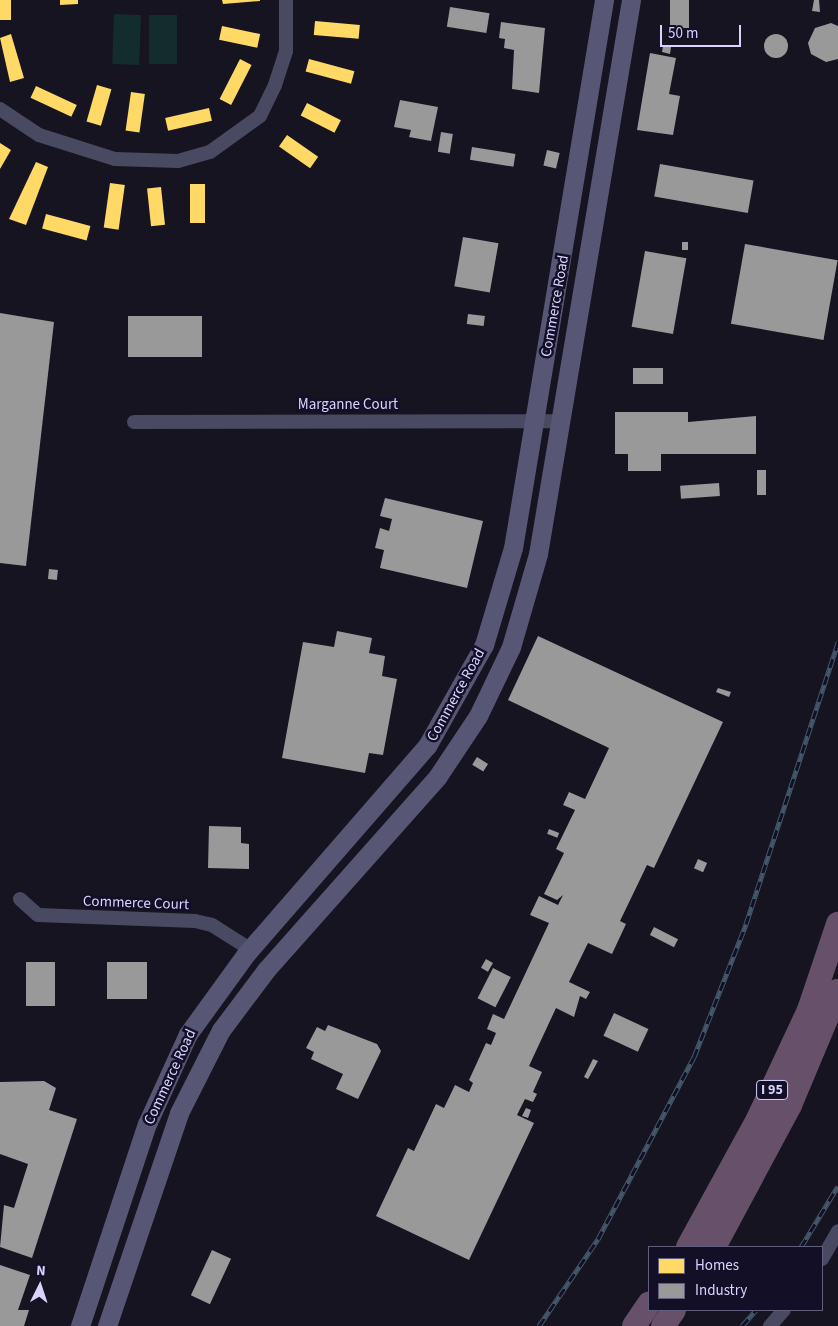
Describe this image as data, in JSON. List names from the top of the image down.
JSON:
{
  "streets": {
    "highway": ["I 95"],
    "main road": ["Commerce Road"],
    "street": ["Marganne Court", "Commerce Court"]
  },
  "crossings": [
    ["Commerce Road", "Marganne Court"],
    ["Commerce Road", "Commerce Court"]
  ],
  "legend": ["Homes", "Industry"],
  "scale_bar": "50 m",
  "north": "top"
}
